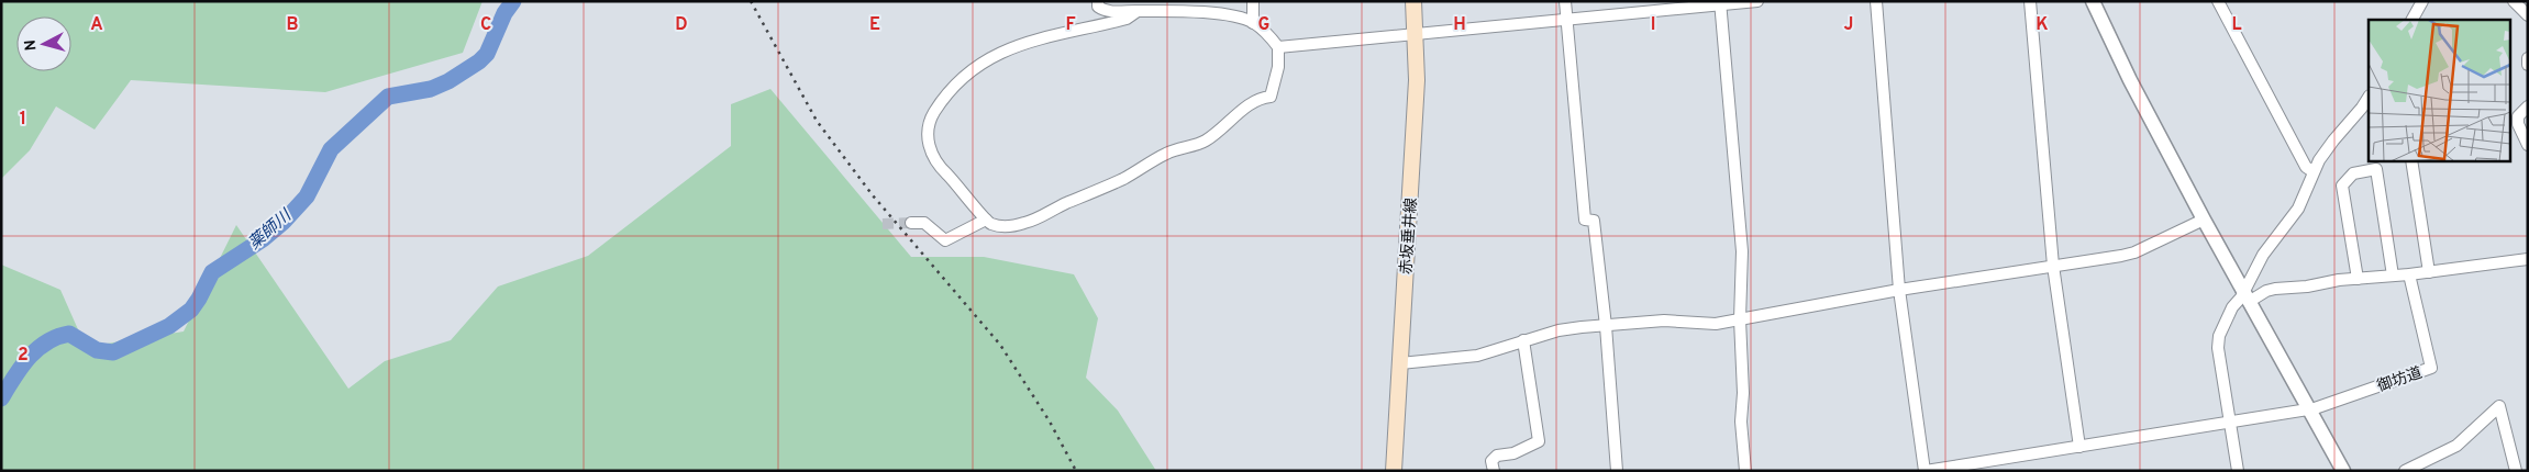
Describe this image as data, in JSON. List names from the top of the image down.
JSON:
{
  "streets": {
    "main road": ["赤坂垂井線"],
    "street": ["御坊道"]
  },
  "water": ["薬師川"],
  "north": "left",
  "grid": {
    "columns": [
      "A",
      "B",
      "C",
      "D",
      "E",
      "F",
      "G",
      "H",
      "I",
      "J",
      "K",
      "L"
    ],
    "rows": ["1", "2"]
  }
}
